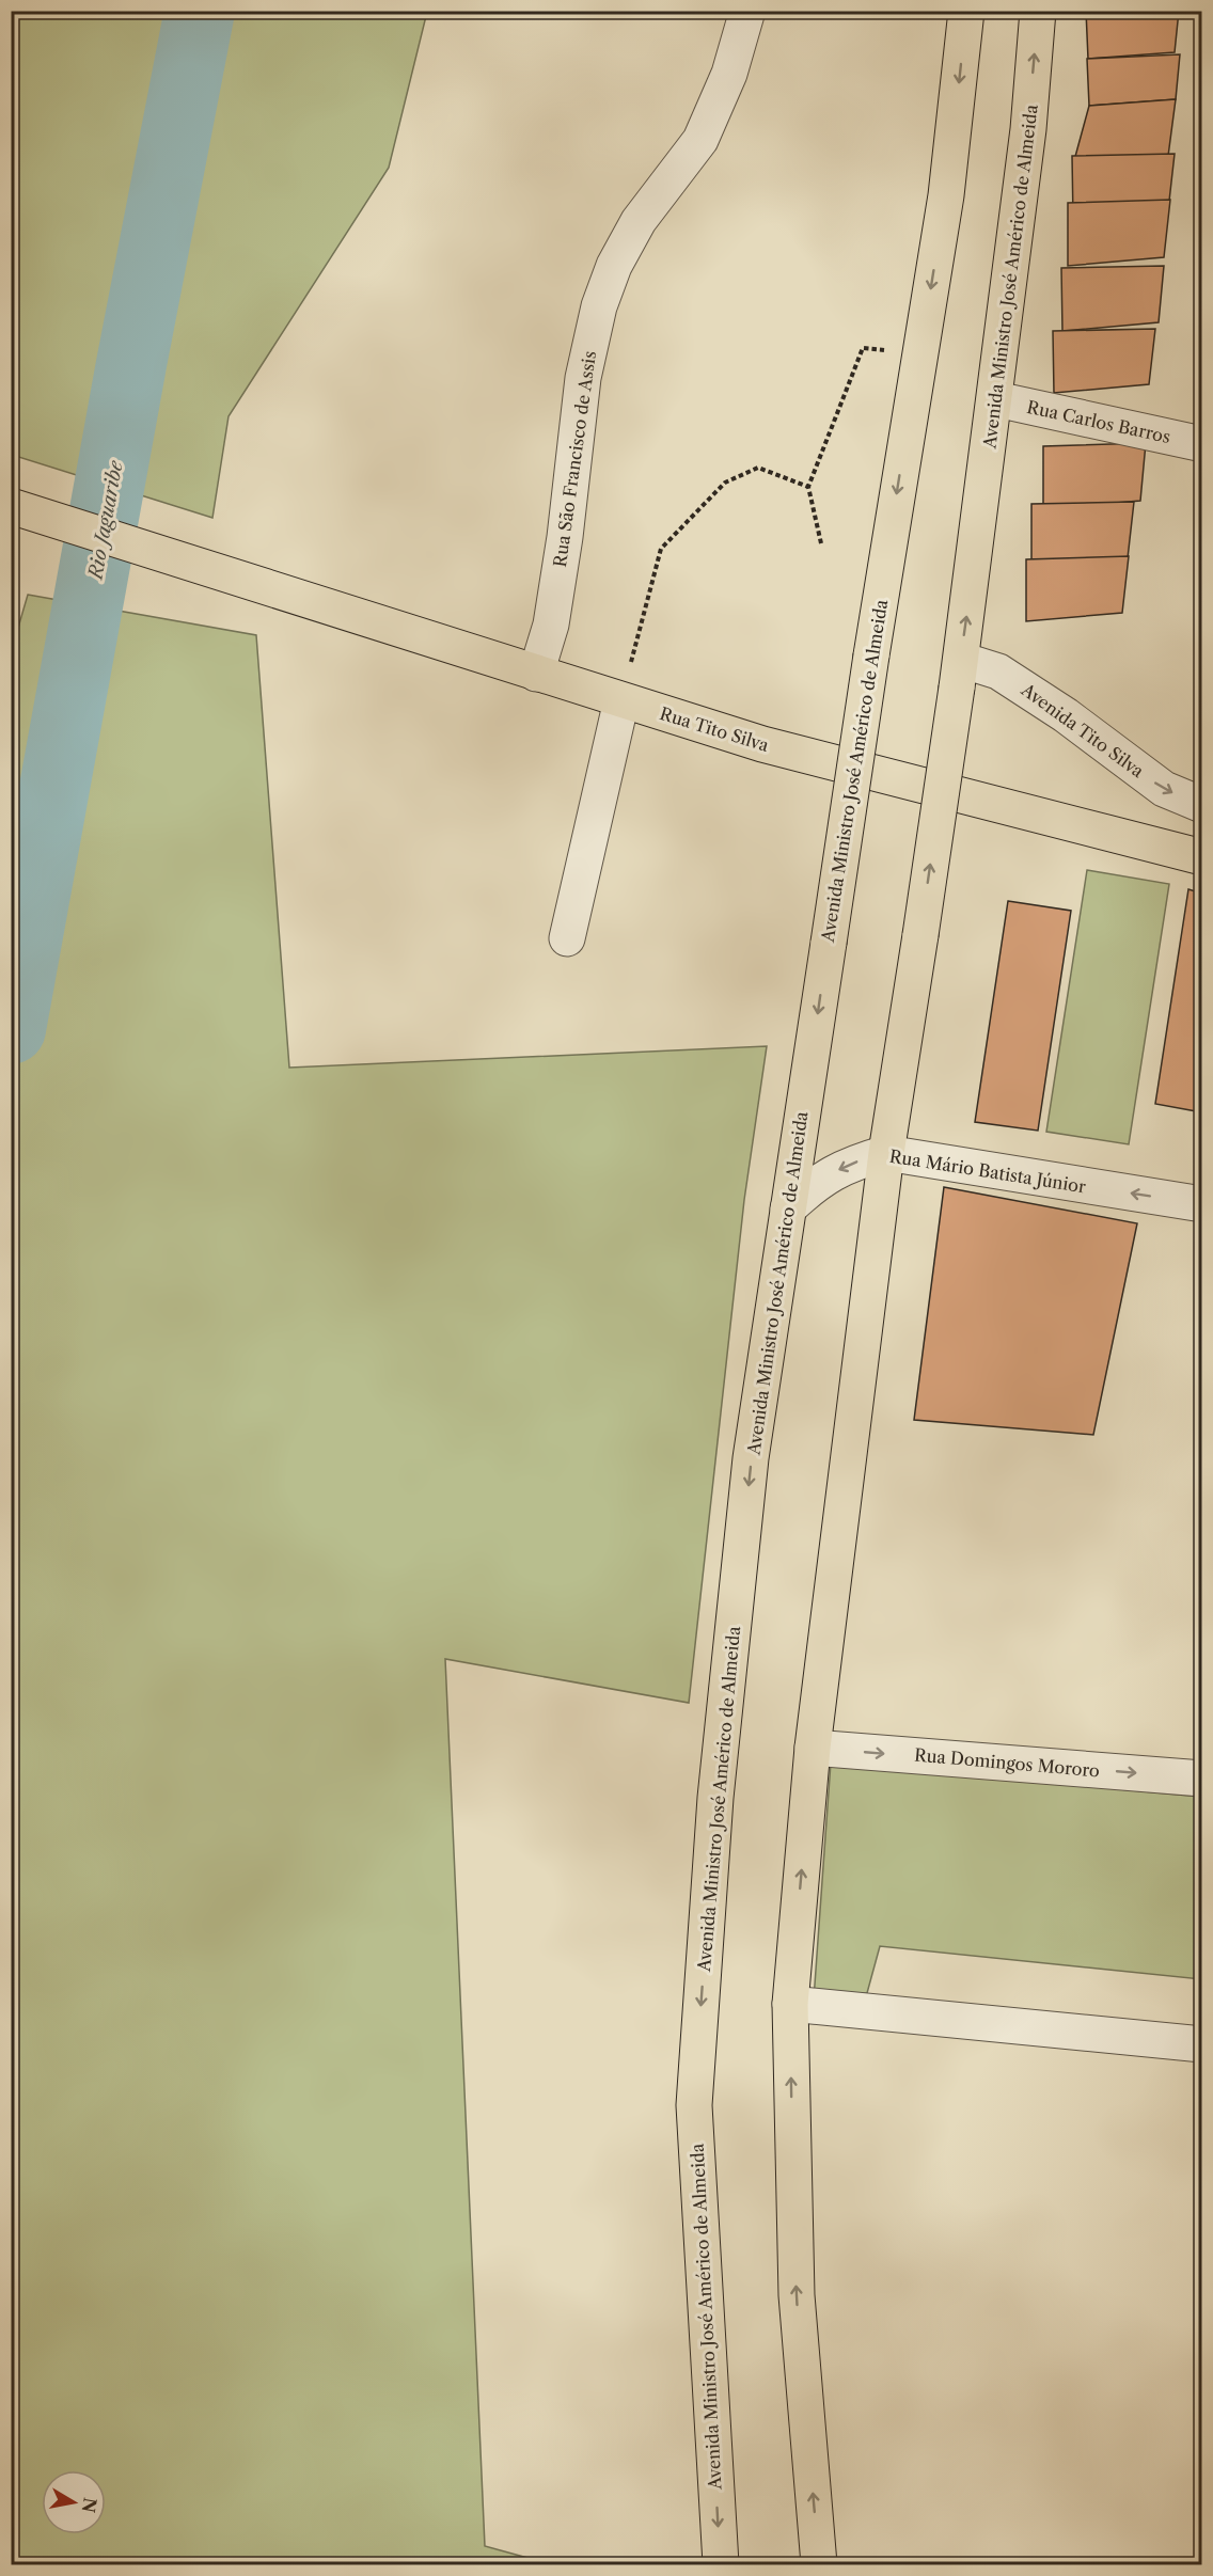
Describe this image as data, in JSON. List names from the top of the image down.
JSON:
{
  "streets": {
    "main road": ["Avenida Ministro José Américo de Almeida", "Rua Tito Silva"],
    "street": [
      "Rua Carlos Barros",
      "Rua São Francisco de Assis",
      "Avenida Tito Silva",
      "Rua Mário Batista Júnior",
      "Rua Domingos Mororo"
    ]
  },
  "crossings": [
    ["Avenida Ministro José Américo de Almeida", "Rua Carlos Barros"],
    ["Avenida Ministro José Américo de Almeida", "Avenida Tito Silva"],
    ["Avenida Ministro José Américo de Almeida", "Rua Mário Batista Júnior"],
    ["Avenida Ministro José Américo de Almeida", "Rua Domingos Mororo"],
    ["Rua São Francisco de Assis", "Rua Tito Silva"]
  ],
  "one_way": ["Avenida Tito Silva", "Rua Mário Batista Júnior"],
  "water": ["Rio Jaguaribe"],
  "north": "right"
}
